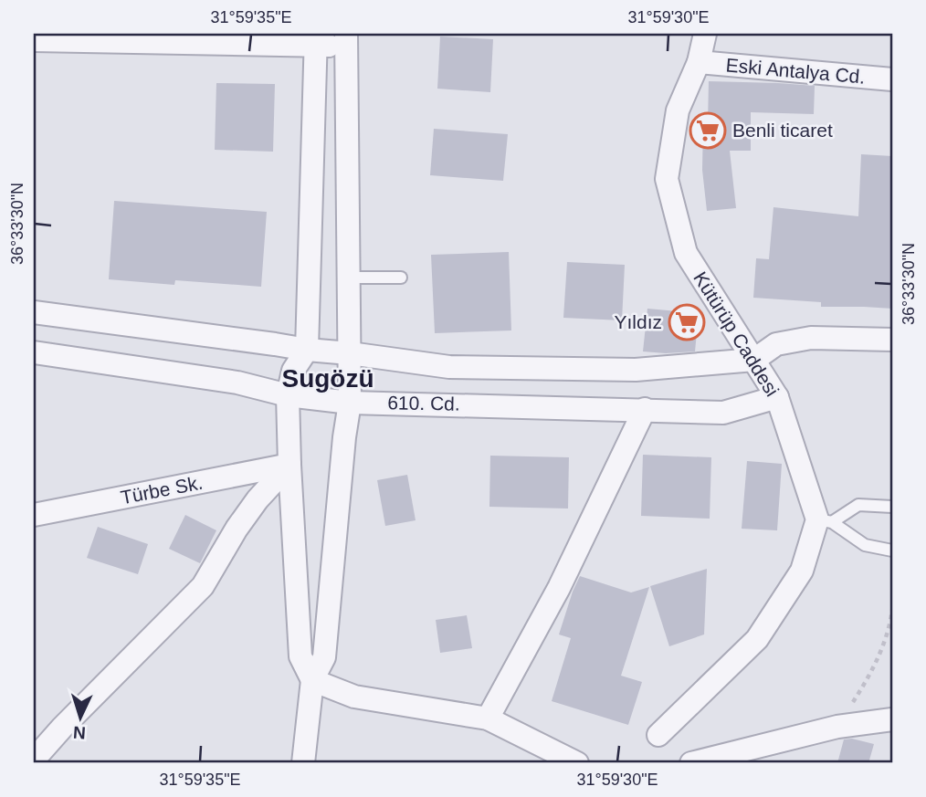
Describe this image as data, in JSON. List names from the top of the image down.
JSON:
{
  "streets": {
    "street": [
      "Eski Antalya Cd.",
      "Kütürüp Caddesi",
      "610. Cd.",
      "Türbe Sk."
    ]
  },
  "crossings": [
    ["Eski Antalya Cd.", "Kütürüp Caddesi"],
    ["Kütürüp Caddesi", "610. Cd."]
  ],
  "districts": ["Sugözü"],
  "places": {
    "supermarket": ["Benli ticaret", "Yıldız"]
  },
  "north": "bottom",
  "coordinates": ["31°59'35\"E", "31°59'30\"E", "36°33'30\"N"]
}
